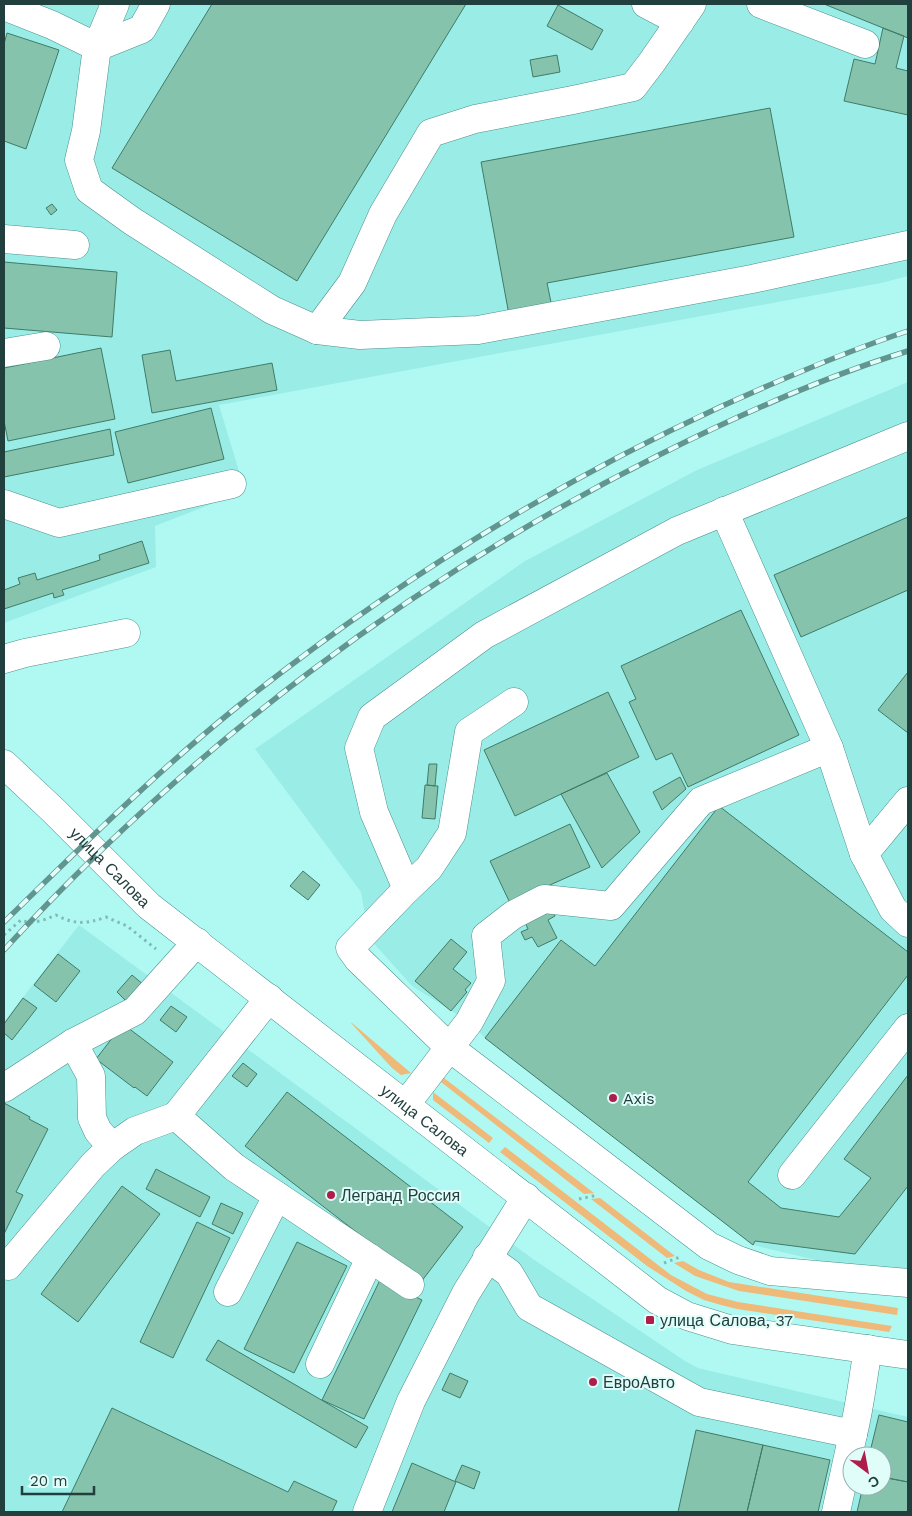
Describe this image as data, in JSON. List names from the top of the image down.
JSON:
{
  "streets": {
    "street": ["улица Салова"]
  },
  "places": {
    "other": ["Axis", "Легранд Россия", "ЕвроАвто"],
    "transit": ["улица Салова, 37"]
  },
  "scale_bar": "20 m",
  "north": "bottom right"
}
